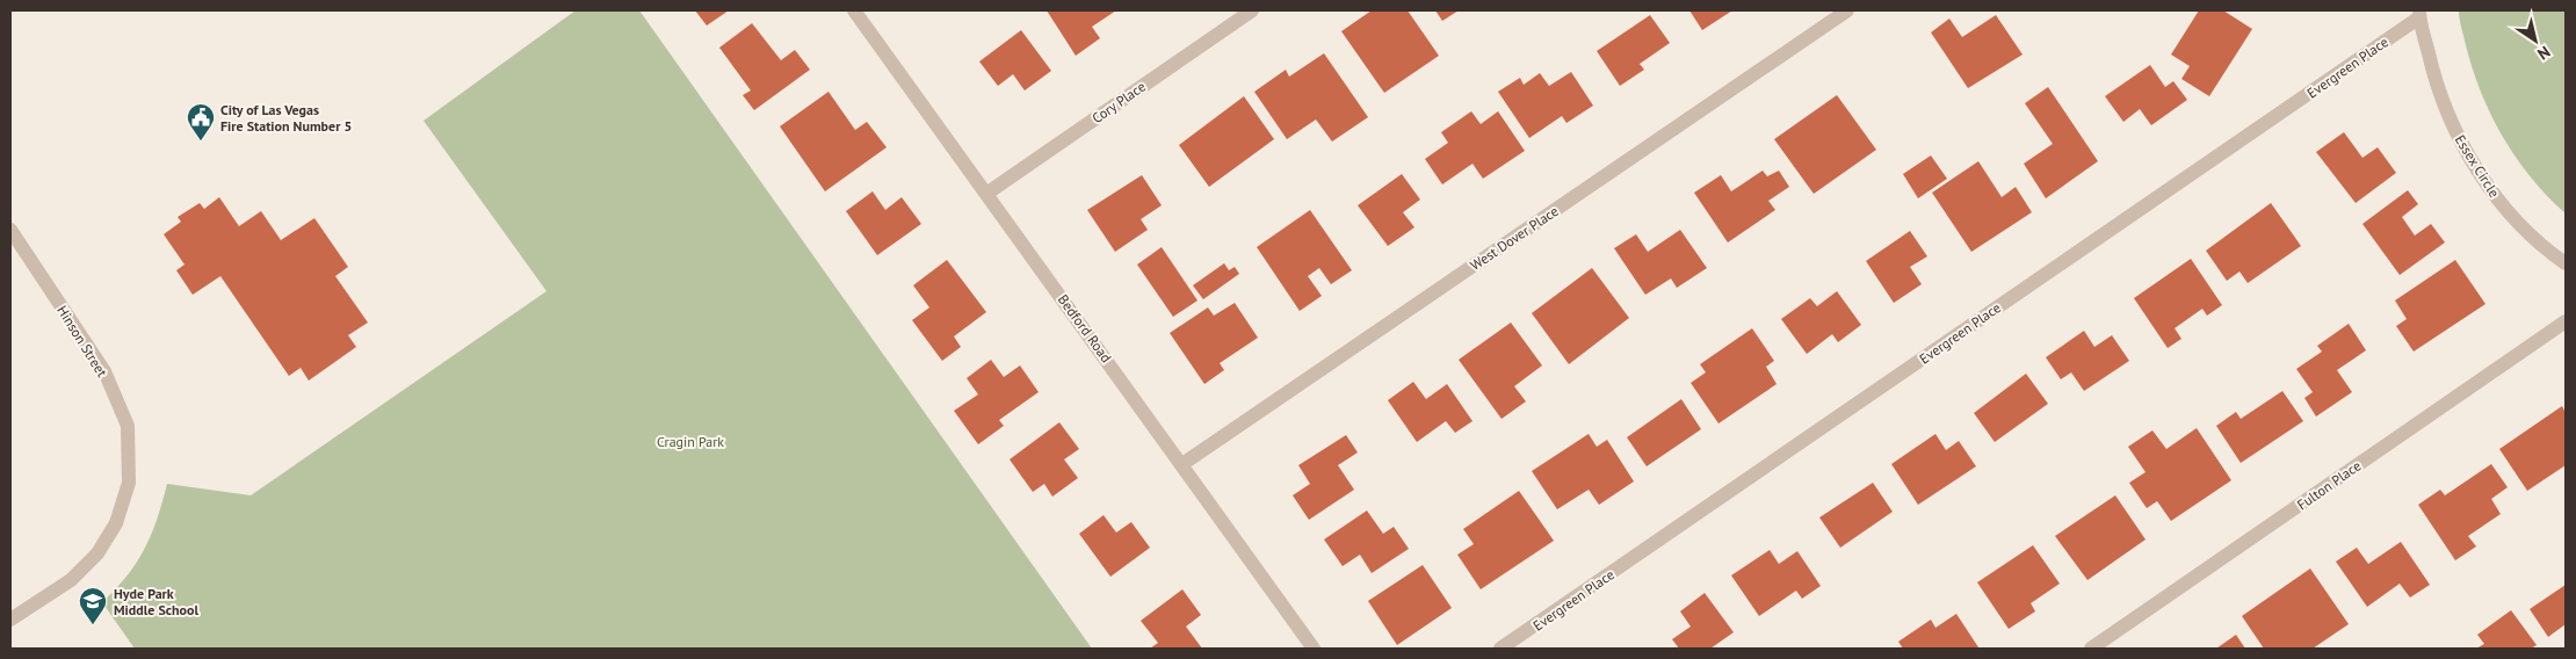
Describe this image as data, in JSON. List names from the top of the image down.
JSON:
{
  "streets": {
    "street": [
      "Evergreen Place",
      "Cory Place",
      "Essex Circle",
      "West Dover Place",
      "Bedford Road",
      "Hinson Street",
      "Fulton Place"
    ]
  },
  "crossings": [
    ["Evergreen Place", "Essex Circle"],
    ["Cory Place", "Bedford Road"],
    ["West Dover Place", "Bedford Road"]
  ],
  "parks": ["Cragin Park"],
  "places": {
    "public building": ["City of Las Vegas Fire Station Number 5"],
    "school or university": ["Hyde Park Middle School"]
  },
  "north": "bottom right"
}
